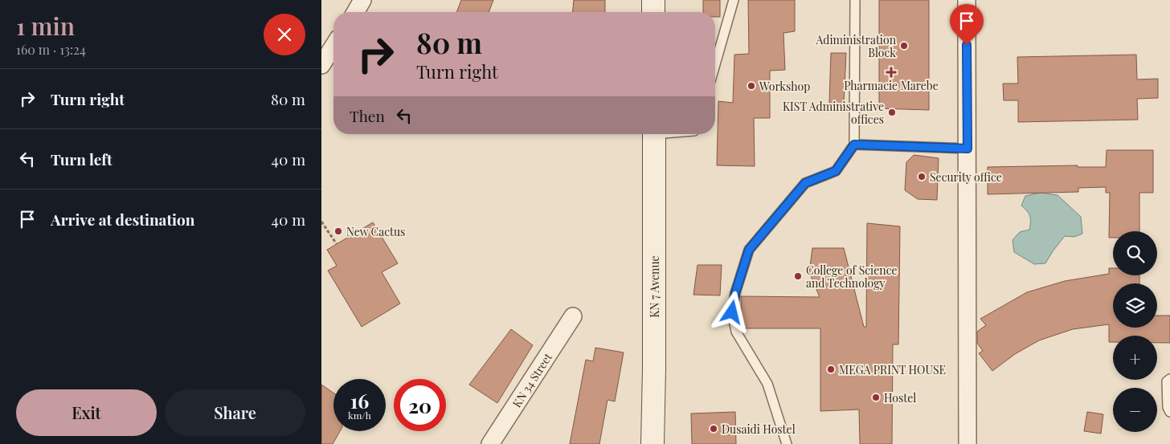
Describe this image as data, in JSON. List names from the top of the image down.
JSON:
{
  "streets": {
    "street": ["KN 7 Avenue", "KN 34 Street"]
  },
  "places": {
    "other": [
      "Adiministration Block",
      "Workshop",
      "KIST Administrative offices",
      "Security office",
      "New Cactus",
      "College of Science and Technology",
      "MEGA PRINT HOUSE",
      "Hostel",
      "Dusaidi Hostel"
    ],
    "health": ["Pharmacie Marebe"]
  },
  "page": {
    "heading": ["1 min", "160 m · 13:24"],
    "turn": ["80 m", "Turn right"],
    "list": [
      {
        "name": "Turn right",
        "value": "80 m"
      },
      {
        "name": "Turn left",
        "value": "40 m"
      },
      {
        "name": "Arrive at destination",
        "value": "40 m"
      }
    ],
    "then": "Then",
    "map_buttons": ["+", "−"],
    "speed": "16 km/h",
    "limit": "20",
    "buttons": ["Exit", "Share"]
  }
}
